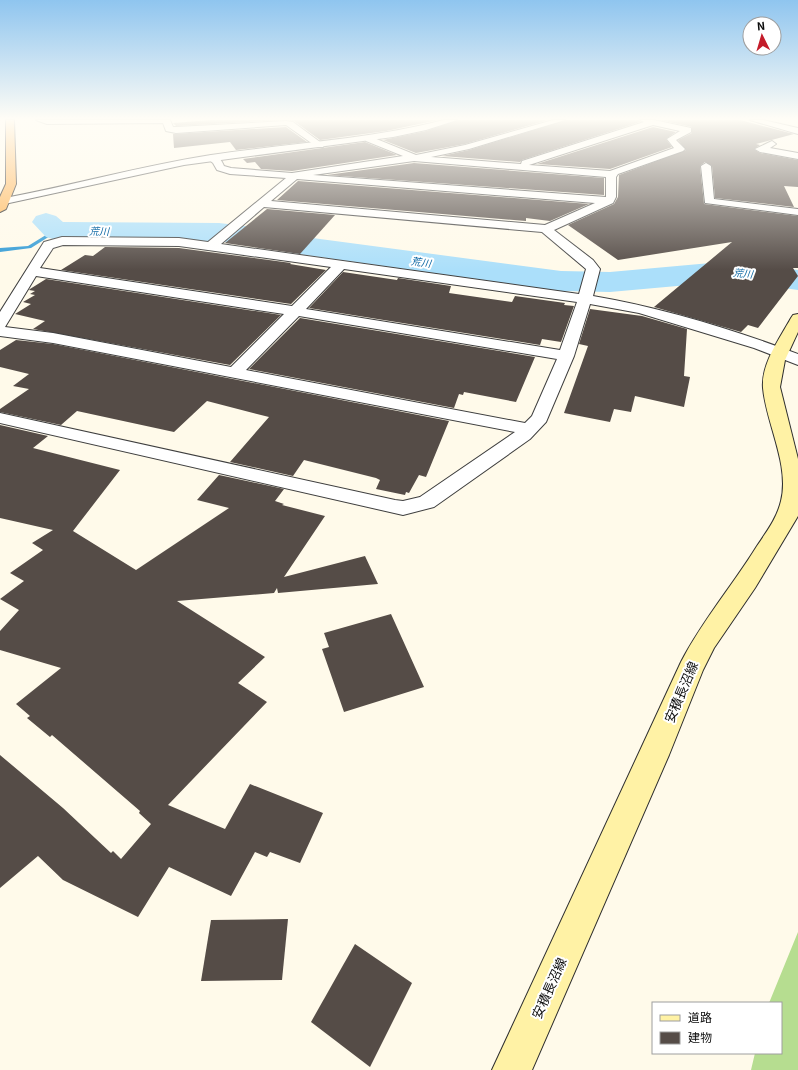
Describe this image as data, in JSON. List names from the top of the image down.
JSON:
{
  "streets": {
    "main road": ["安積長沼線"]
  },
  "water": ["荒川"],
  "legend": ["道路", "建物"],
  "north": "top"
}
